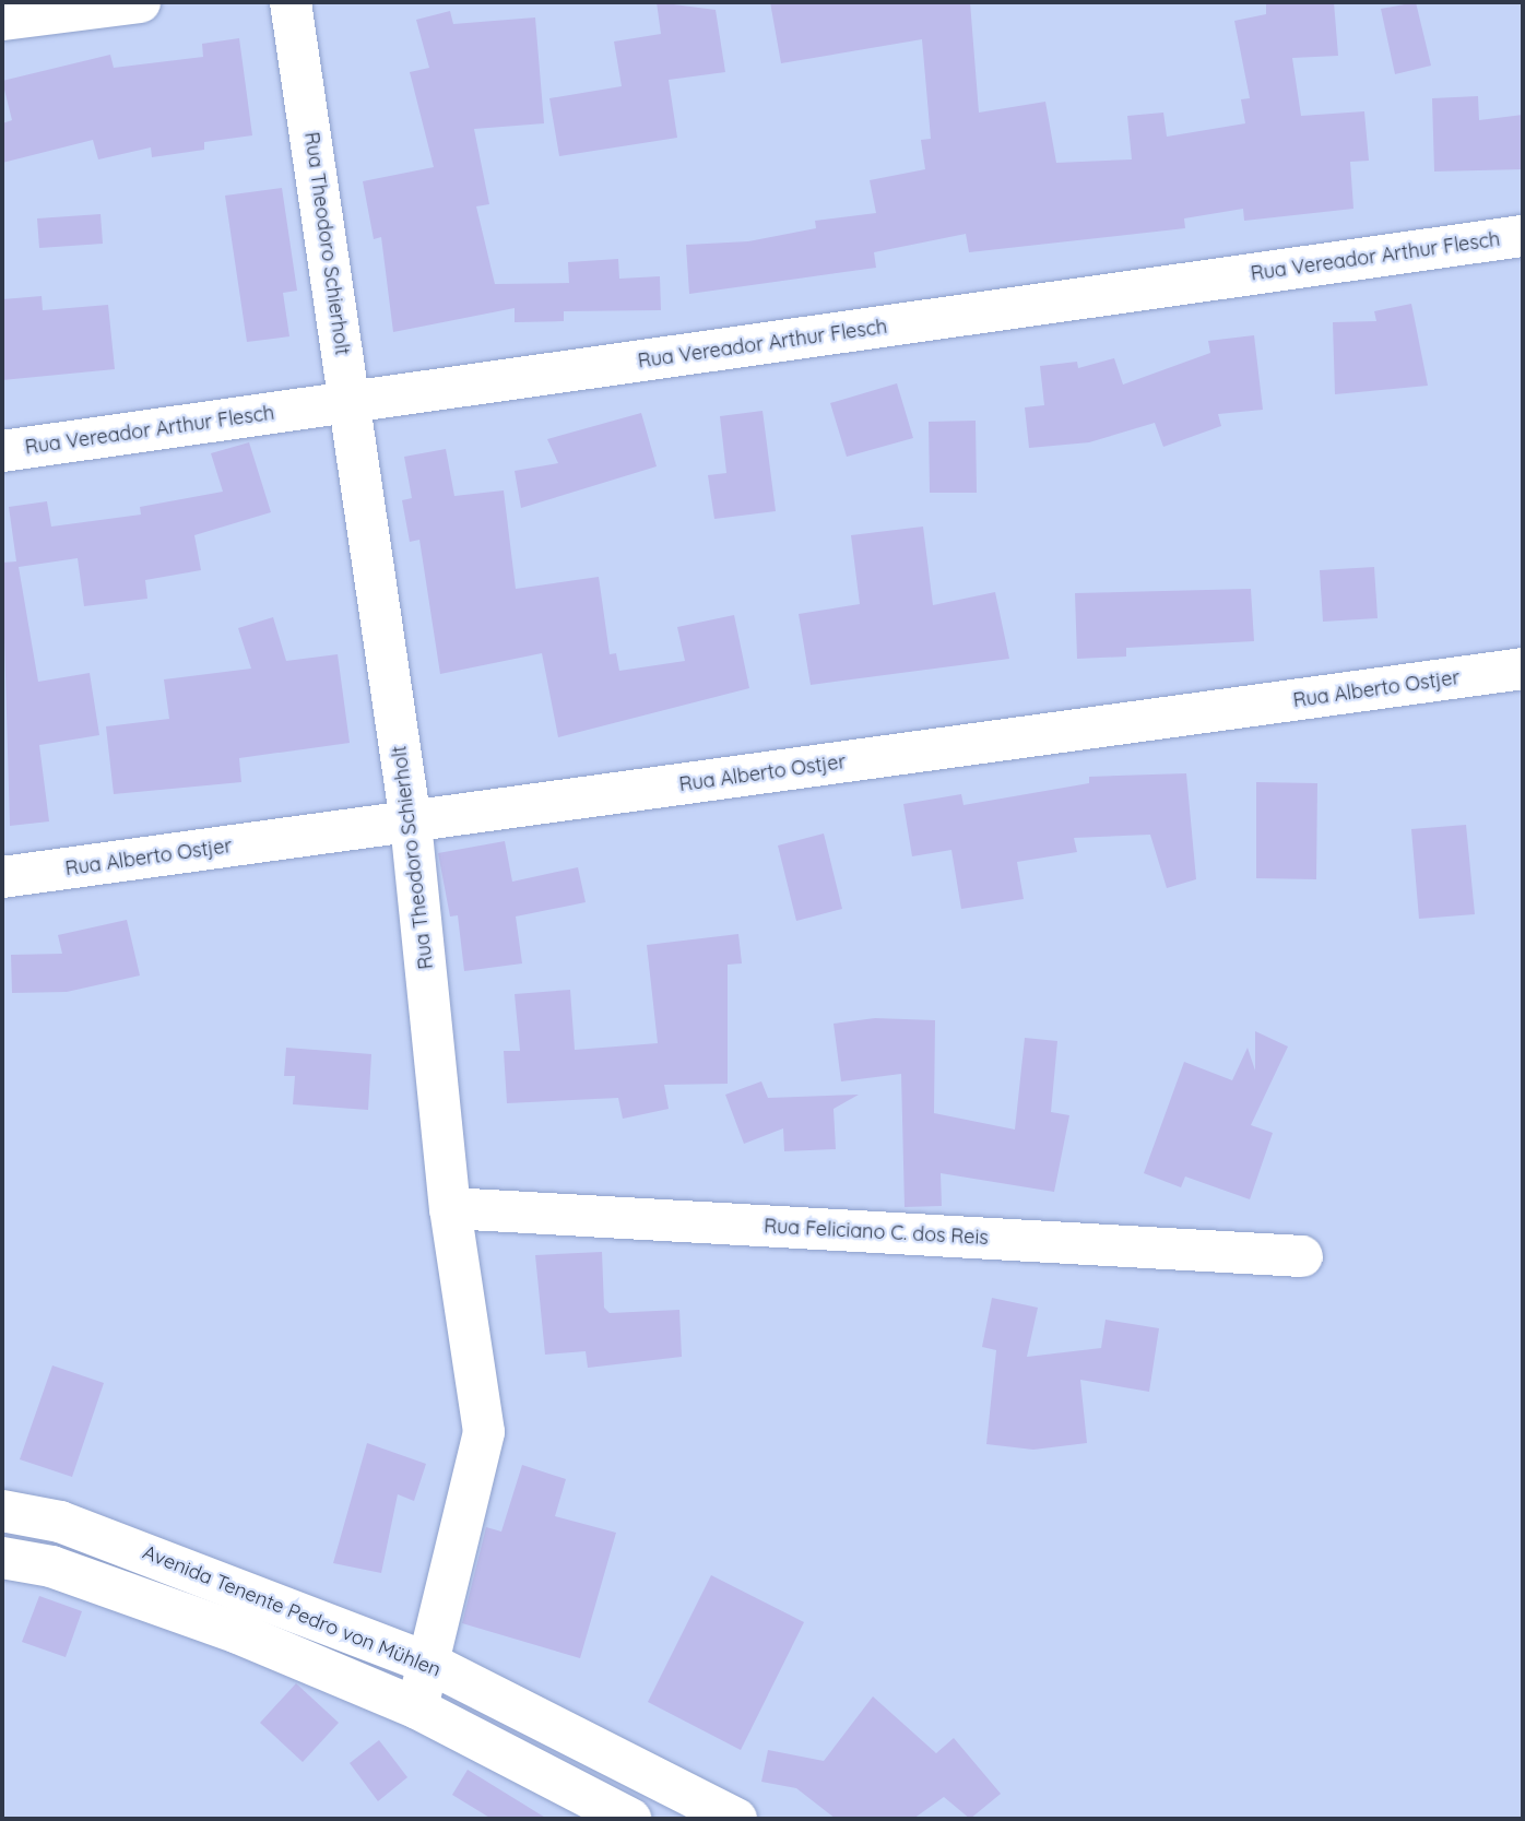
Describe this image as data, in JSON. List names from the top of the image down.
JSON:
{
  "streets": {
    "street": [
      "Rua Theodoro Schierholt",
      "Rua Vereador Arthur Flesch",
      "Rua Alberto Ostjer",
      "Rua Feliciano C. dos Reis",
      "Avenida Tenente Pedro von Mühlen"
    ]
  },
  "crossings": [
    ["Rua Theodoro Schierholt", "Rua Vereador Arthur Flesch"],
    ["Rua Theodoro Schierholt", "Rua Alberto Ostjer"],
    ["Rua Theodoro Schierholt", "Rua Feliciano C. dos Reis"],
    ["Rua Theodoro Schierholt", "Avenida Tenente Pedro von Mühlen"]
  ]
}
